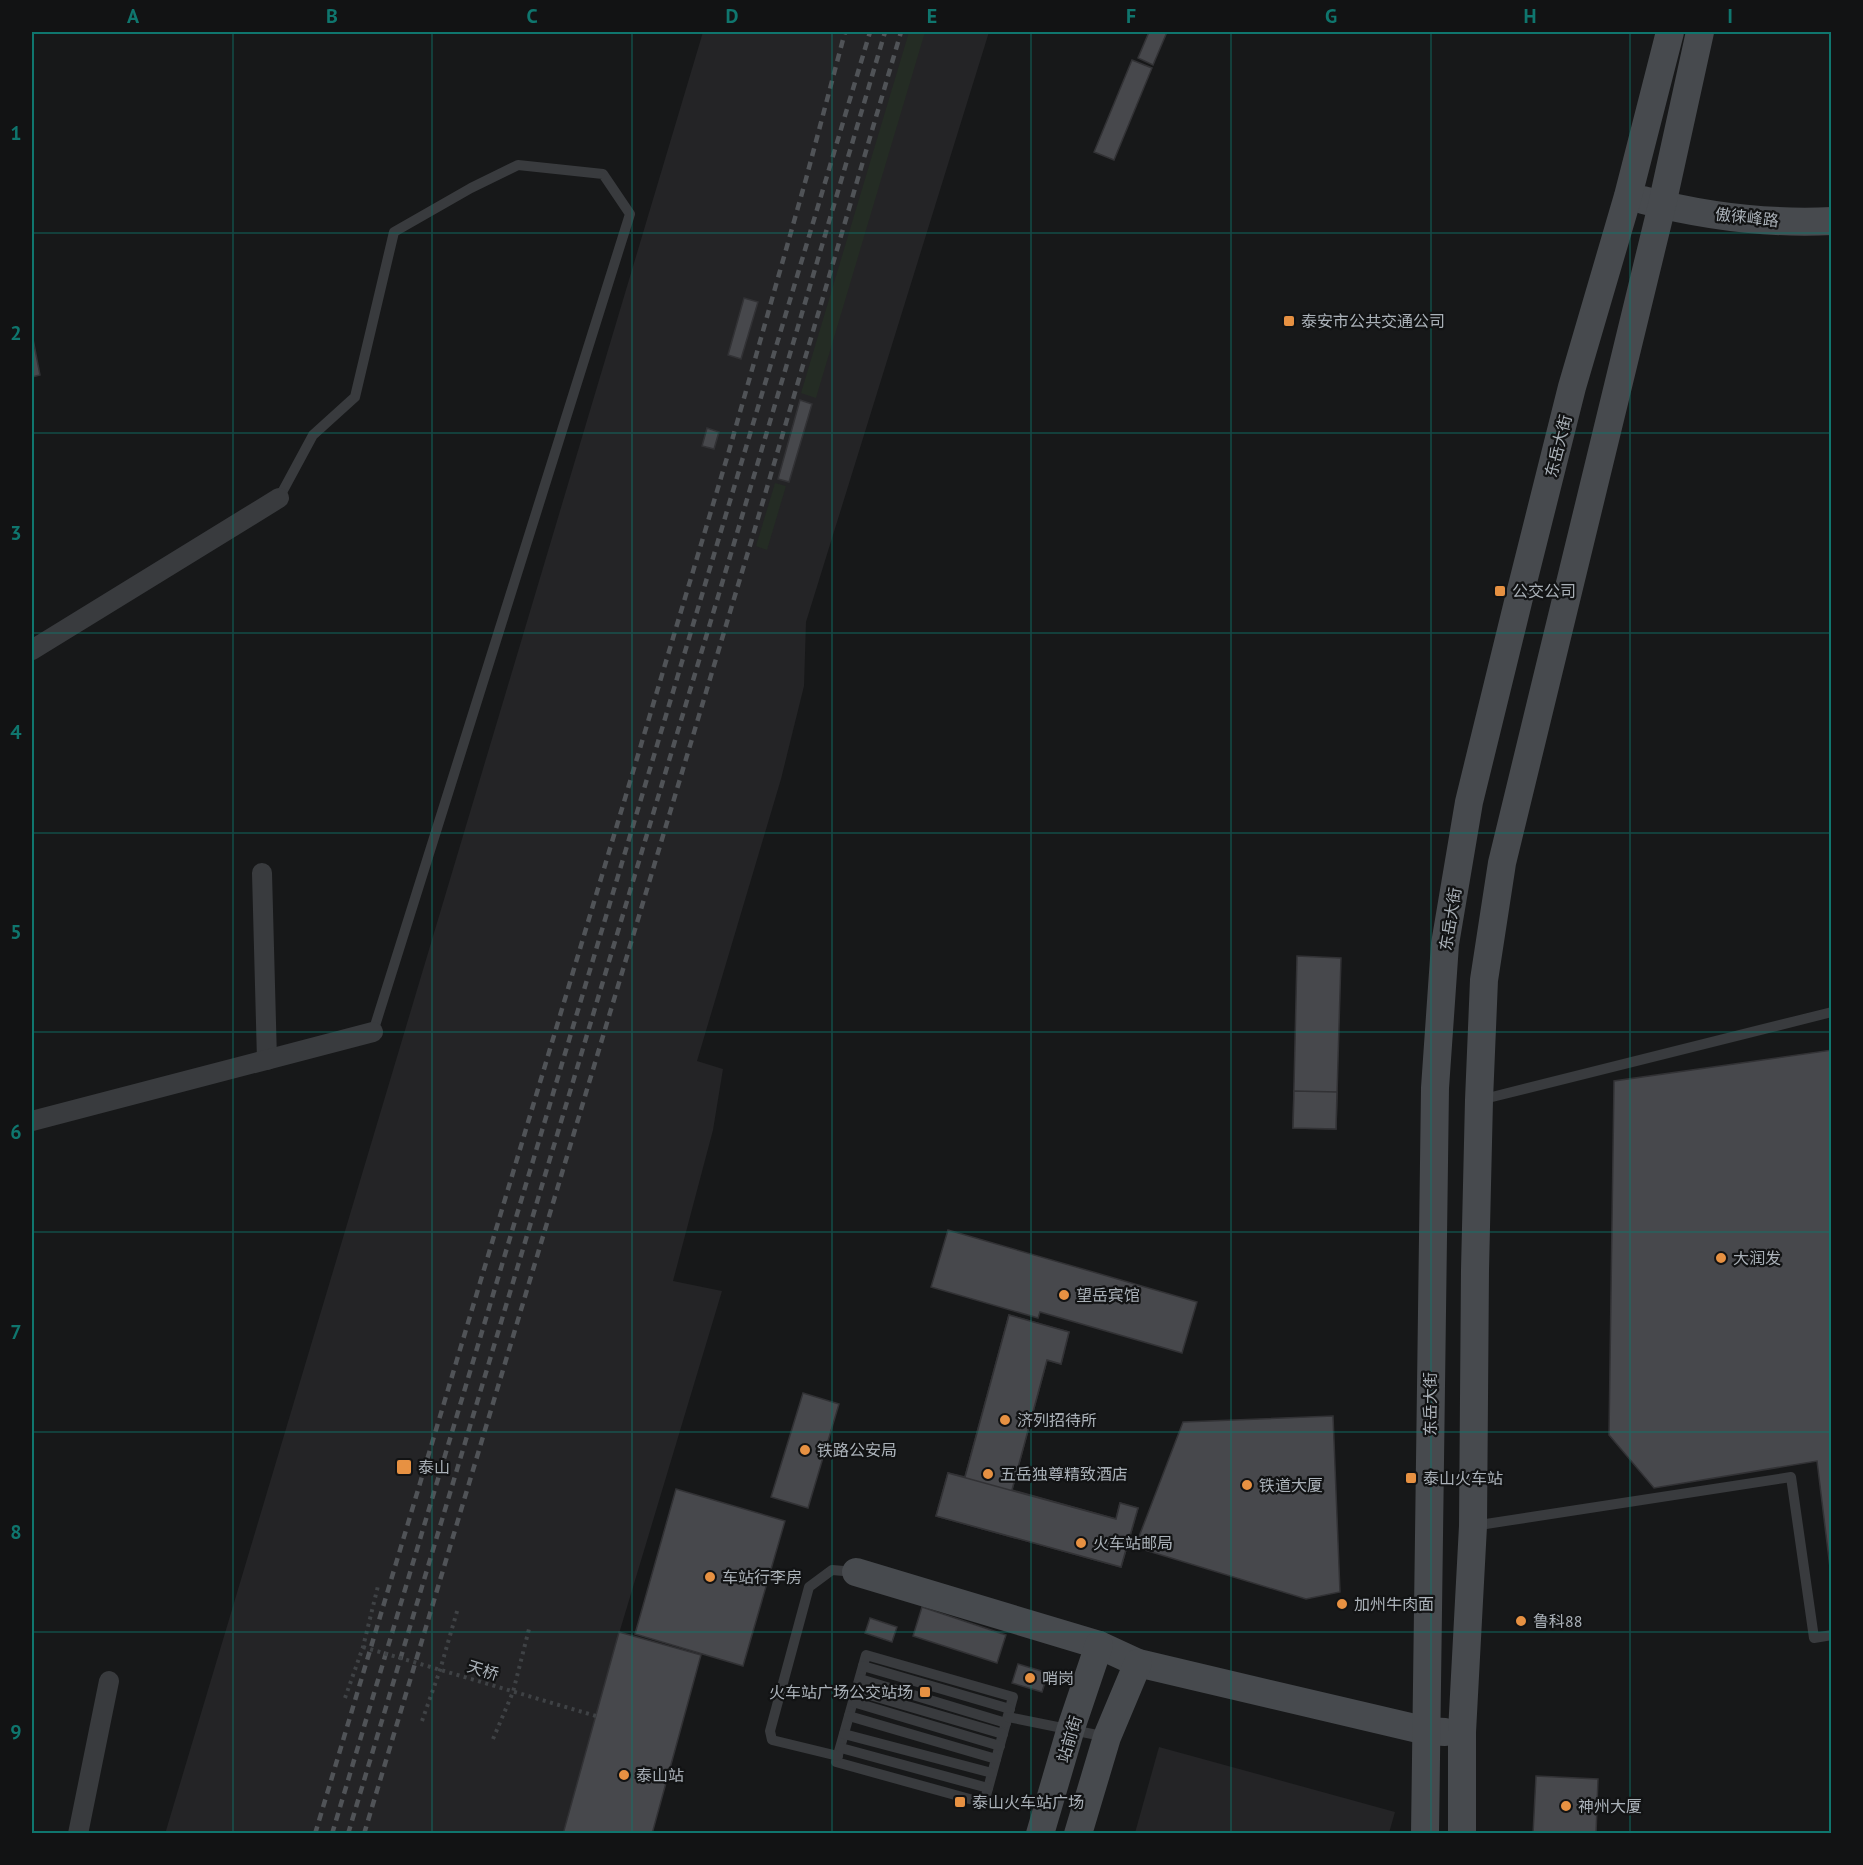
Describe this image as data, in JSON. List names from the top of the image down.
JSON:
{
  "streets": {
    "main road": ["傲徕峰路", "东岳大街", "站前街"],
    "path": ["天桥"]
  },
  "crossings": [
    ["傲徕峰路", "东岳大街"]
  ],
  "places": {
    "transit": [
      "泰安市公共交通公司",
      "公交公司",
      "泰山",
      "泰山火车站",
      "火车站广场公交站场",
      "泰山火车站广场"
    ],
    "other": [
      "大润发",
      "望岳宾馆",
      "济列招待所",
      "铁路公安局",
      "五岳独尊精致酒店",
      "铁道大厦",
      "火车站邮局",
      "车站行李房",
      "加州牛肉面",
      "鲁科88",
      "哨岗",
      "泰山站",
      "神州大厦"
    ]
  },
  "grid": {
    "columns": [
      "A",
      "B",
      "C",
      "D",
      "E",
      "F",
      "G",
      "H",
      "I"
    ],
    "rows": [
      "1",
      "2",
      "3",
      "4",
      "5",
      "6",
      "7",
      "8",
      "9"
    ]
  }
}
